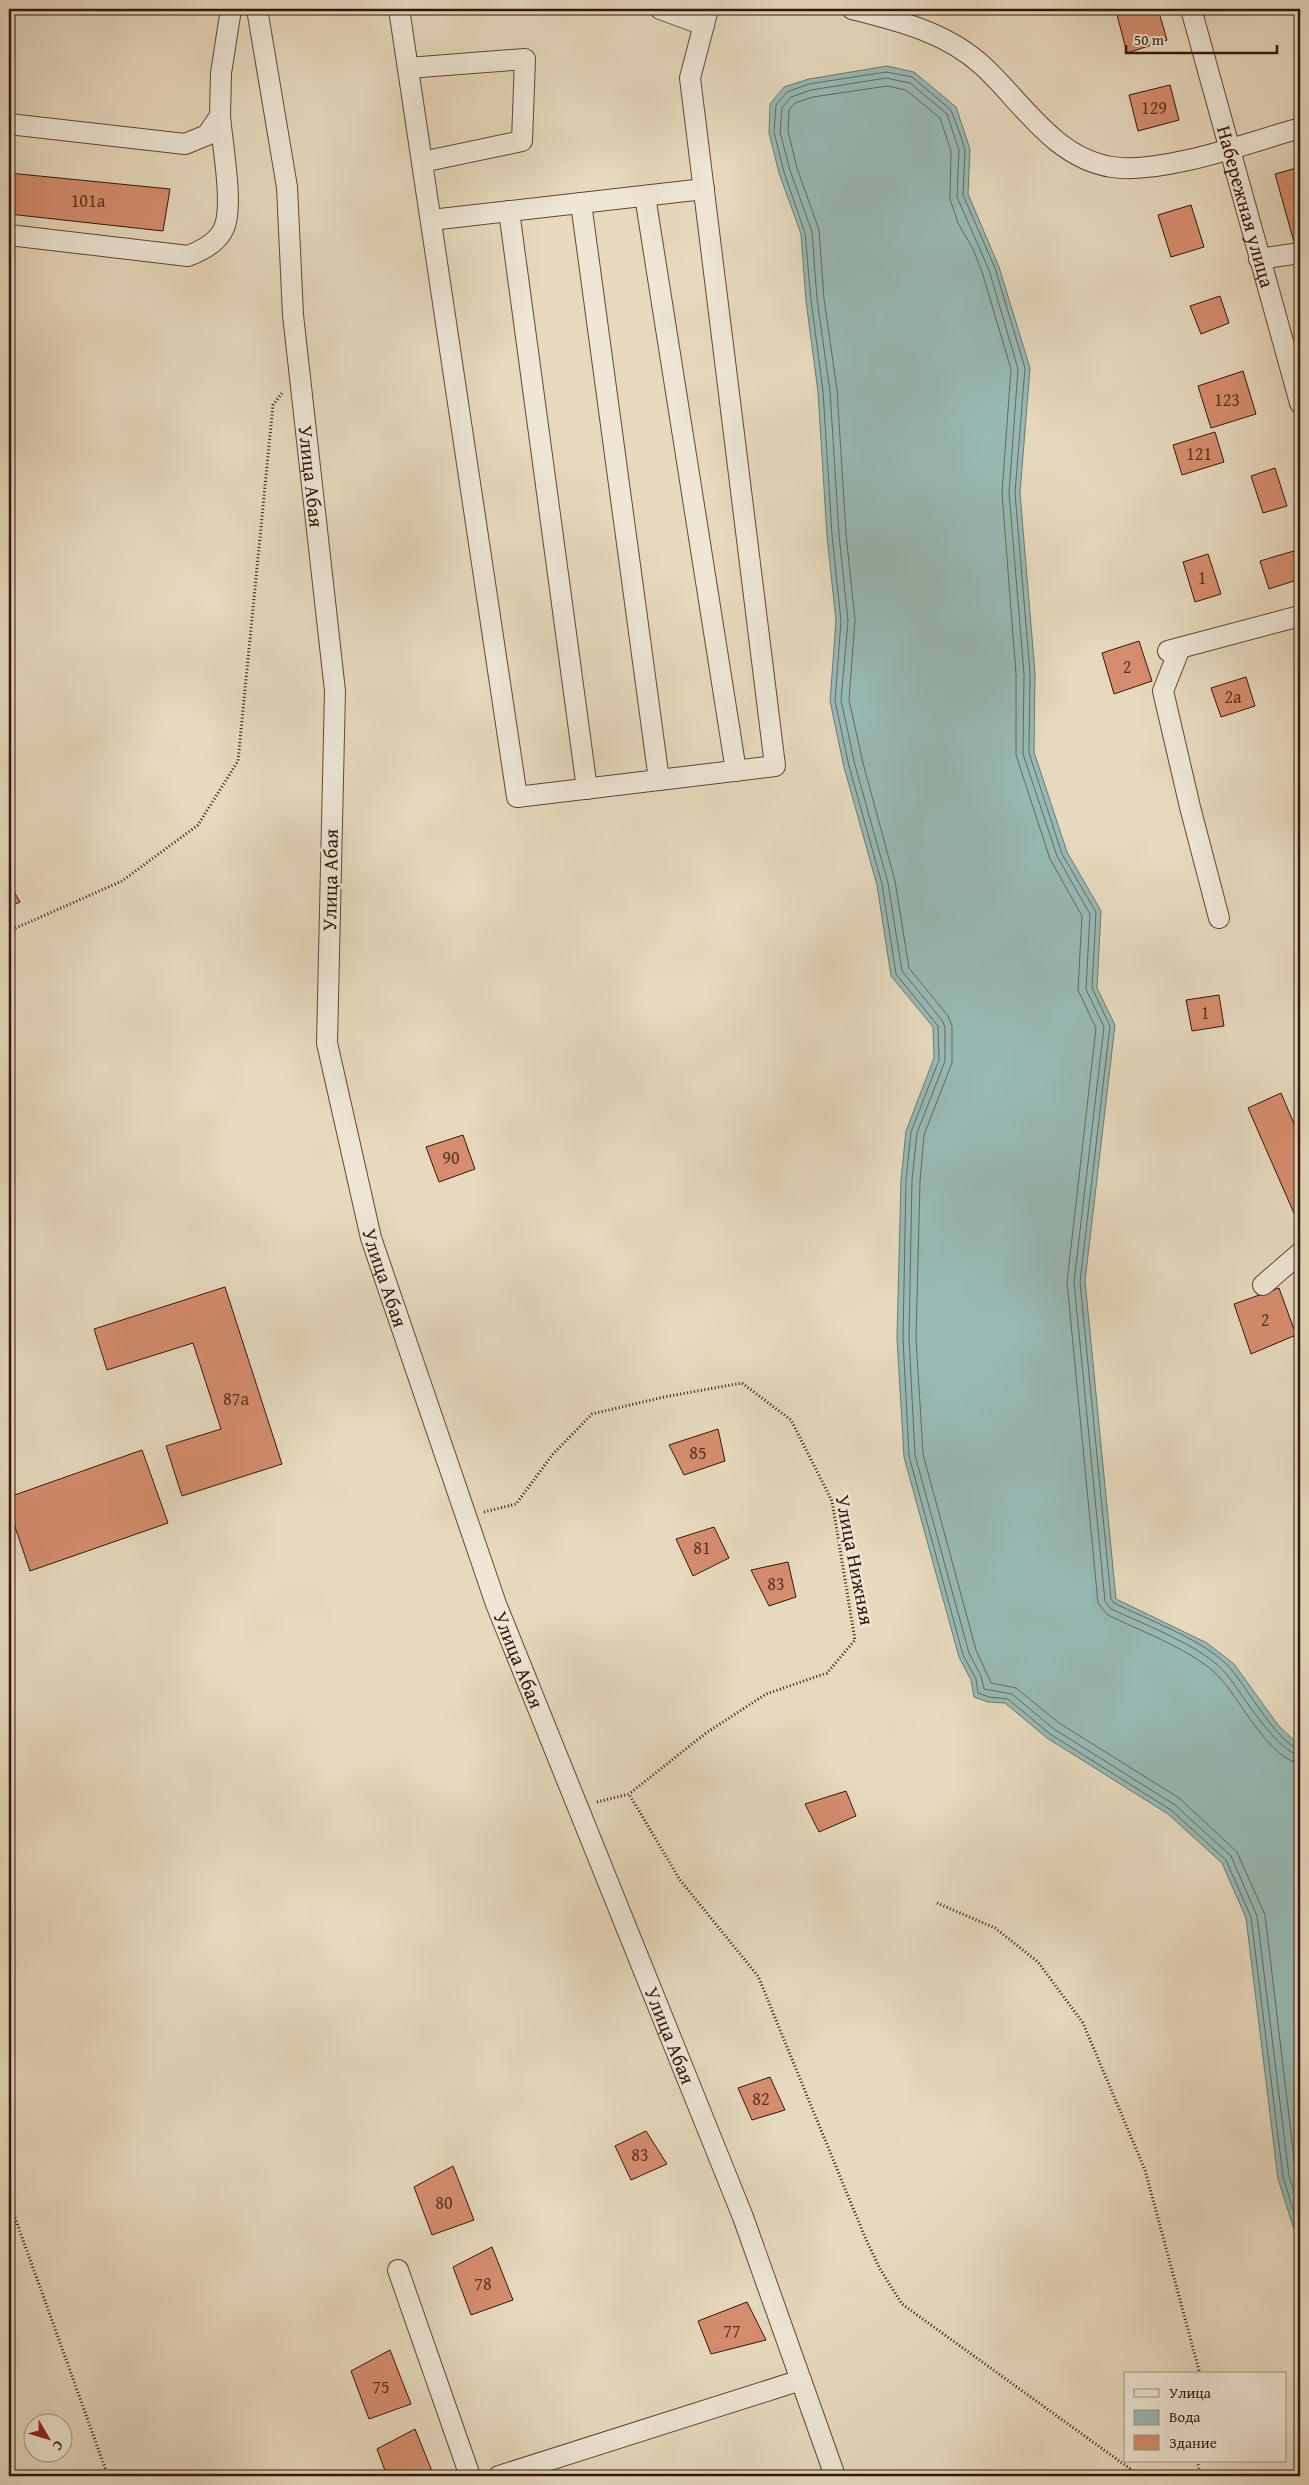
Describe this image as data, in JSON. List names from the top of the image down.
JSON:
{
  "streets": {
    "street": ["Набережная улица", "Улица Абая"],
    "path": ["Улица Нижняя"]
  },
  "crossings": [
    ["Улица Абая", "Улица Нижняя"]
  ],
  "house_numbers": [
    "129",
    "101а",
    "123",
    "121",
    "1",
    "2",
    "2а",
    "1",
    "90",
    "2",
    "87а",
    "85",
    "81",
    "83",
    "82",
    "83",
    "80",
    "78",
    "77",
    "75"
  ],
  "legend": ["Улица", "Вода", "Здание"],
  "scale_bar": "50 m",
  "north": "bottom right"
}
